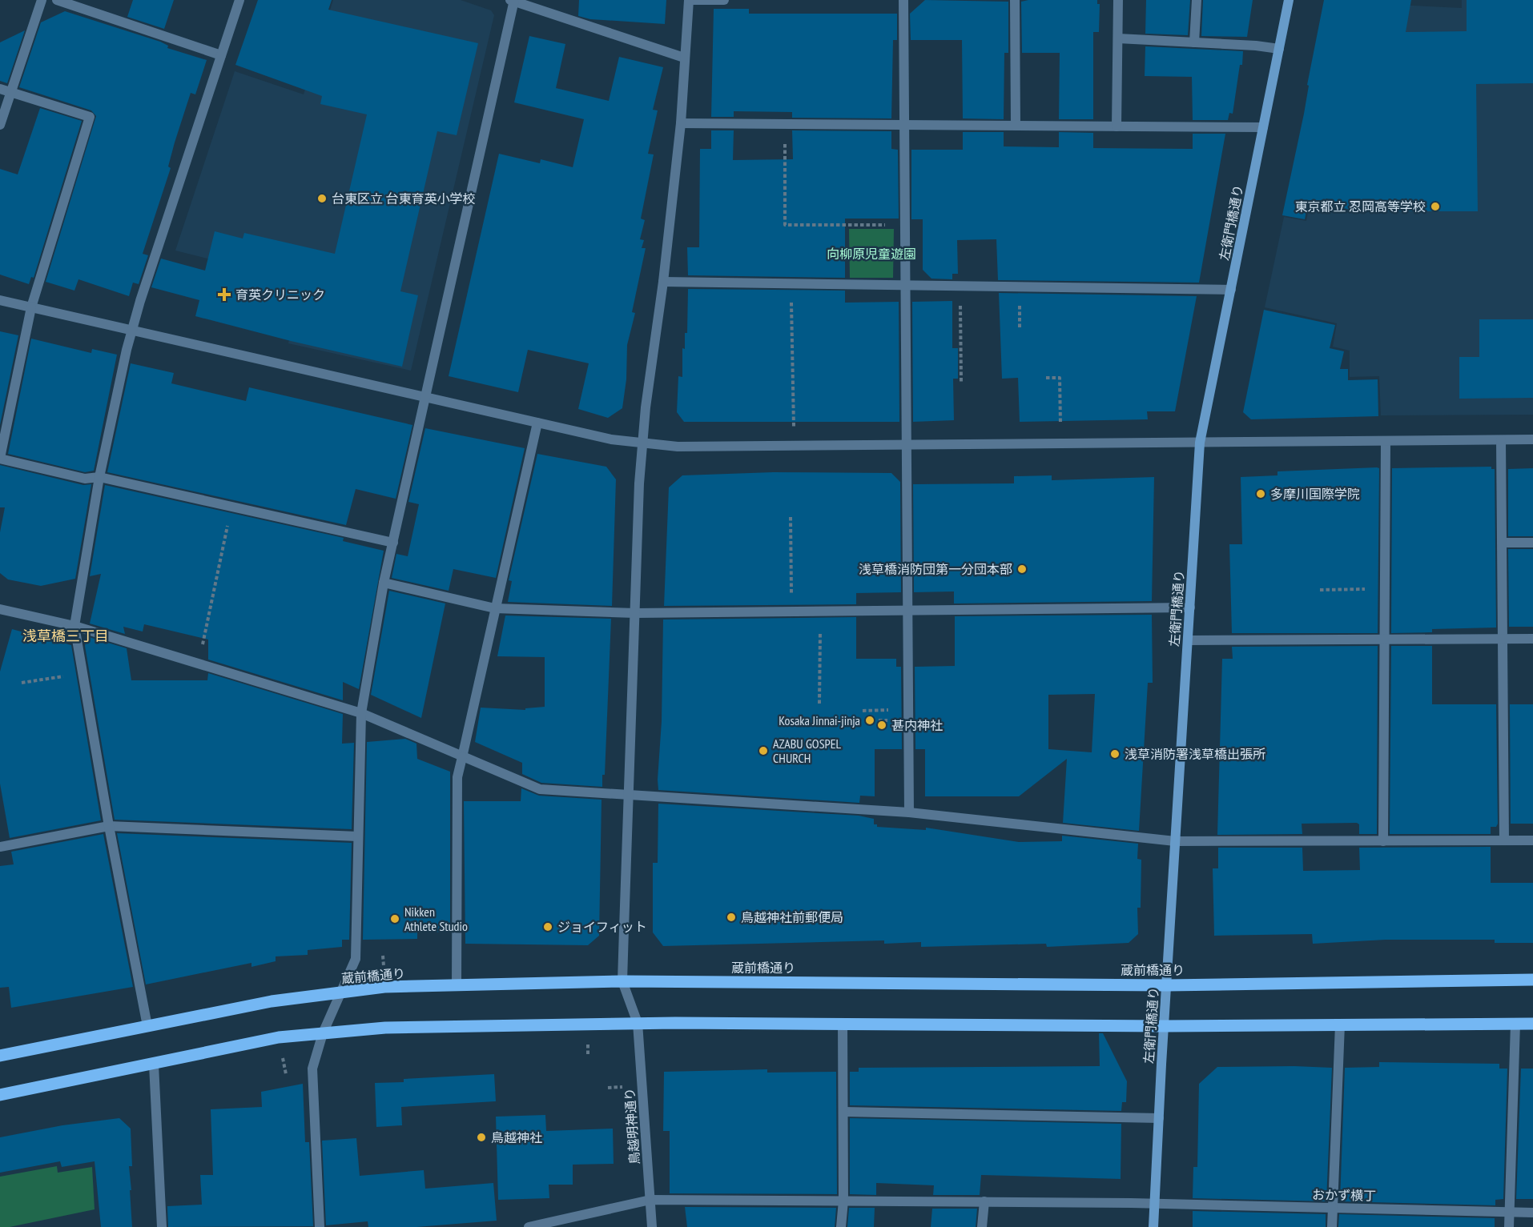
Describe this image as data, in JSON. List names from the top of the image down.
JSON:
{
  "streets": {
    "main road": ["蔵前橋通り"],
    "street": ["左衛門橋通り", "鳥越明神通り", "おかず横丁"]
  },
  "crossings": [
    ["左衛門橋通り", "蔵前橋通り"],
    ["左衛門橋通り", "おかず横丁"],
    ["蔵前橋通り", "鳥越明神通り"],
    ["鳥越明神通り", "おかず横丁"]
  ],
  "districts": ["浅草橋三丁目"],
  "parks": ["向柳原児童遊園"],
  "places": {
    "other": [
      "台東区立 台東育英小学校",
      "東京都立 忍岡高等学校",
      "多摩川国際学院",
      "浅草橋消防団第一分団本部",
      "Kosaka Jinnai-jinja",
      "甚内神社",
      "AZABU GOSPEL CHURCH",
      "浅草消防署浅草橋出張所",
      "鳥越神社前郵便局",
      "Nikken Athlete Studio",
      "ジョイフィット",
      "鳥越神社"
    ],
    "health": ["育英クリニック"]
  }
}
